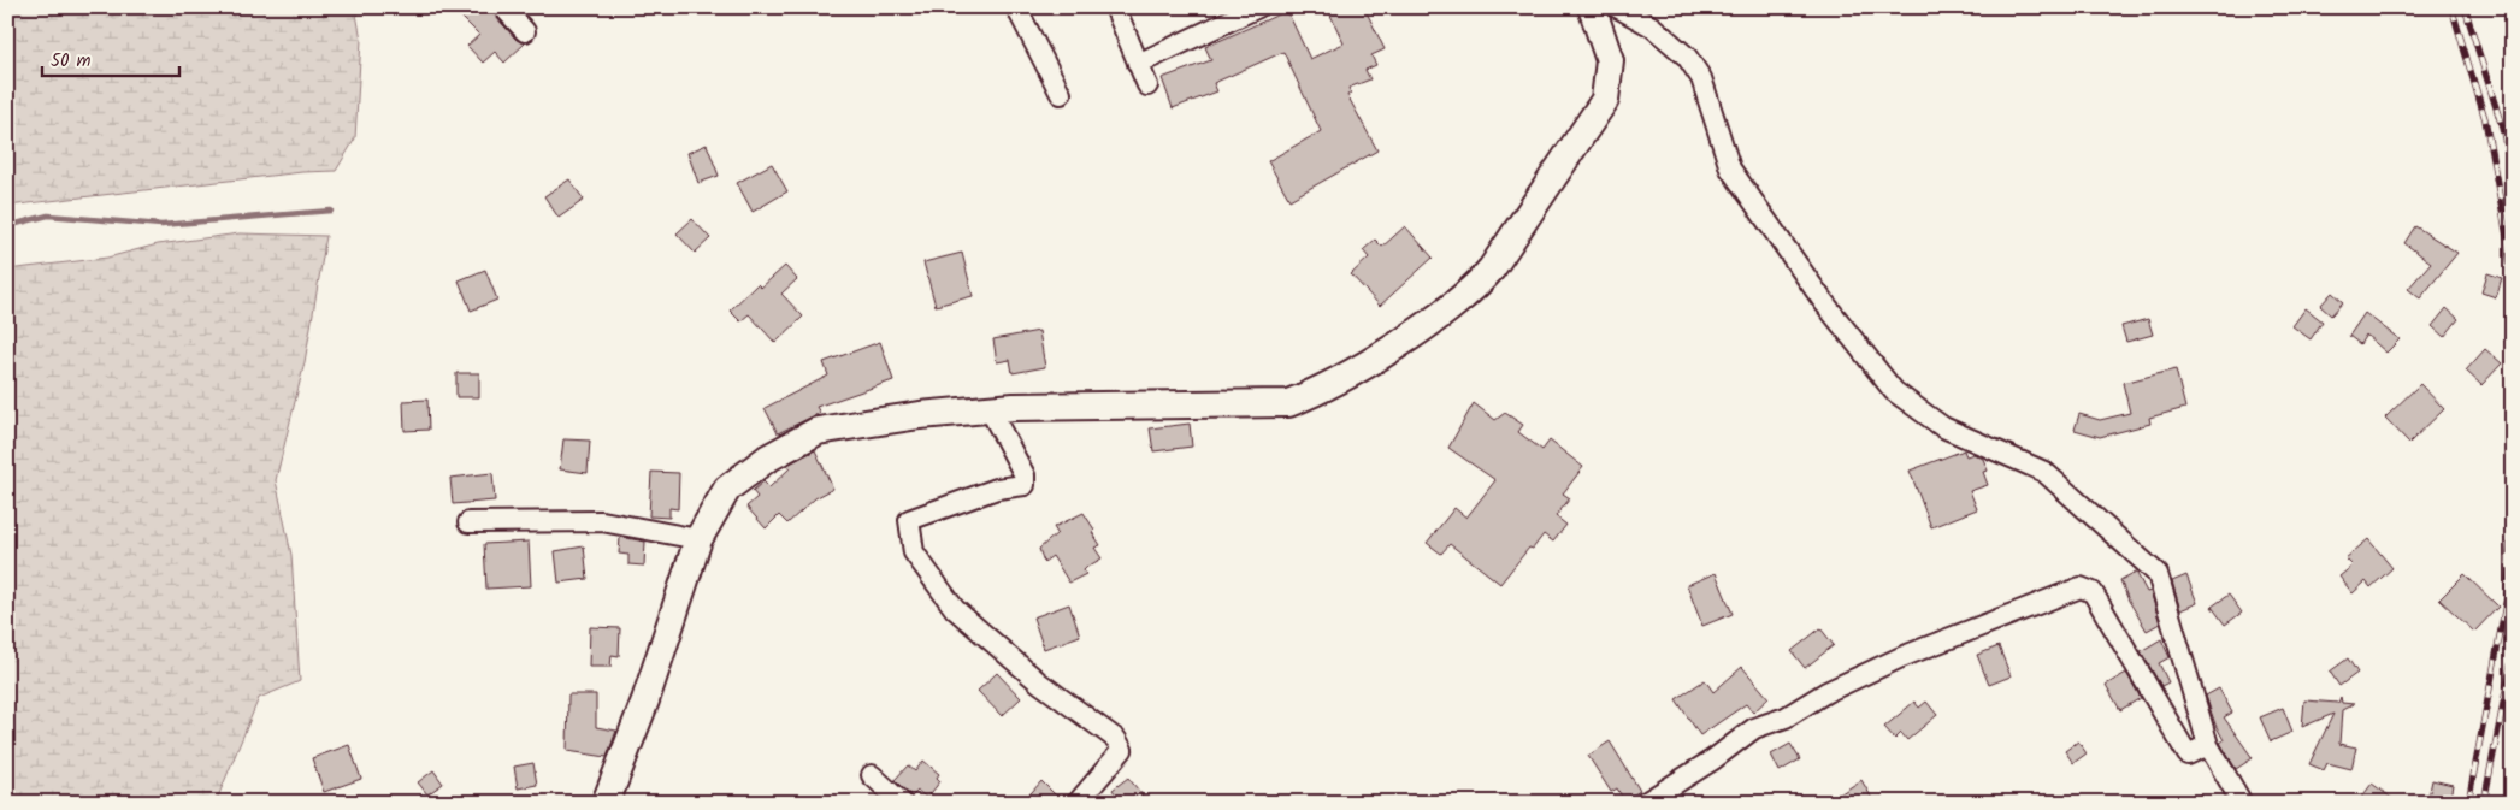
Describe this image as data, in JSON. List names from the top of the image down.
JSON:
{
  "scale_bar": "50 m"
}
